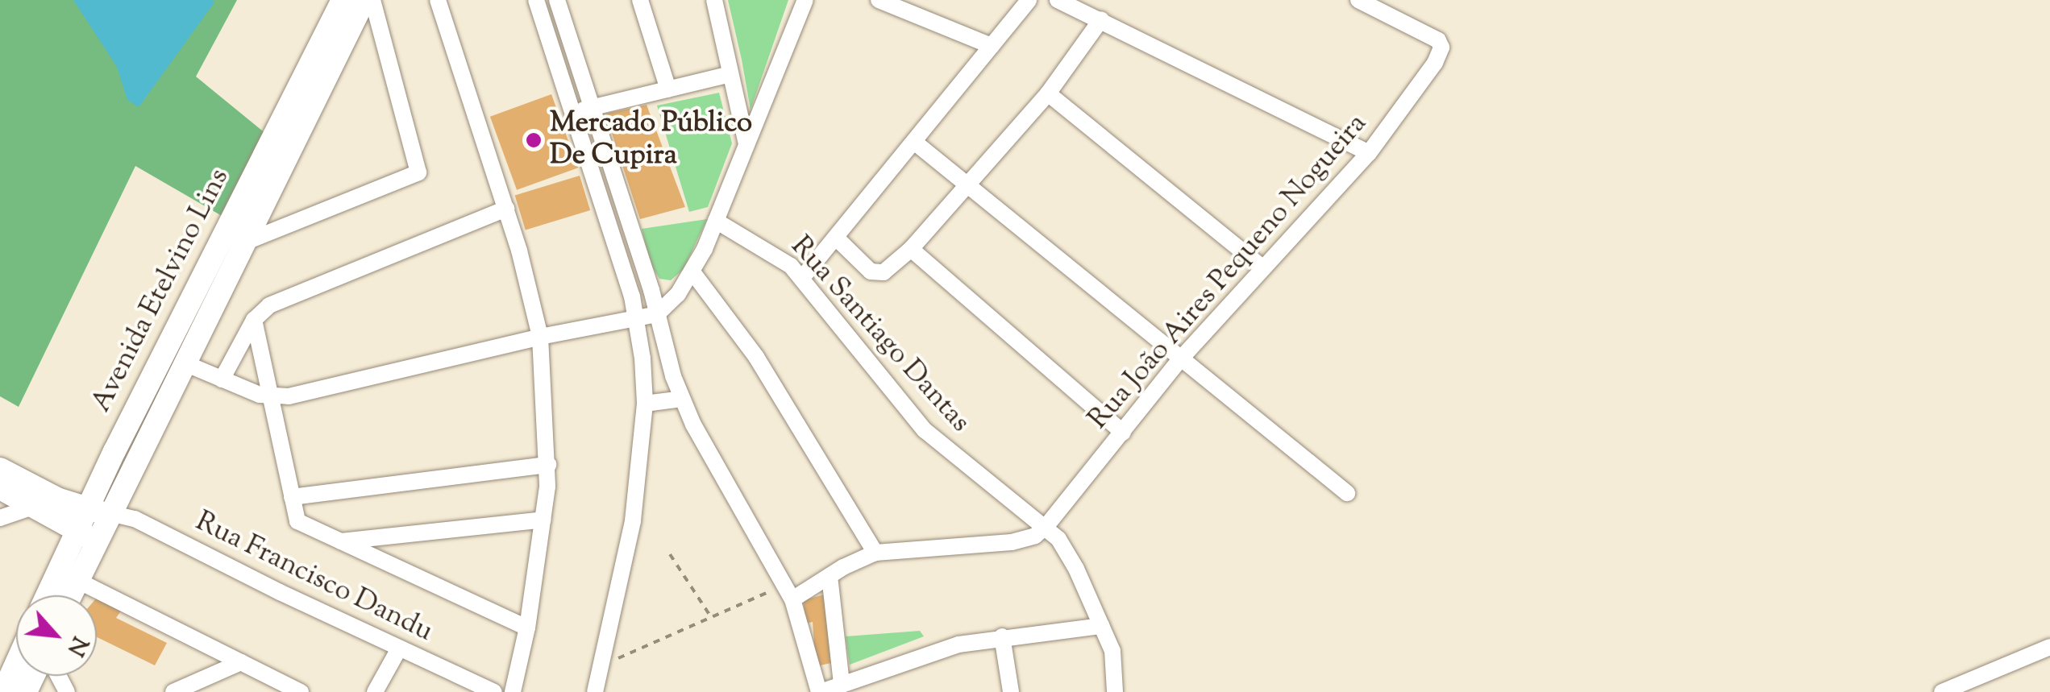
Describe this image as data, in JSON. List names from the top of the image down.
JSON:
{
  "streets": {
    "main road": ["Avenida Etelvino Lins"],
    "street": ["Rua João Aires Pequeno Nogueira", "Rua Santiago Dantas", "Rua Francisco Dandu"]
  },
  "crossings": [
    ["Rua João Aires Pequeno Nogueira", "Rua Santiago Dantas"],
    ["Avenida Etelvino Lins", "Rua Francisco Dandu"]
  ],
  "places": ["Mercado Público De Cupira"],
  "north": "bottom right"
}
